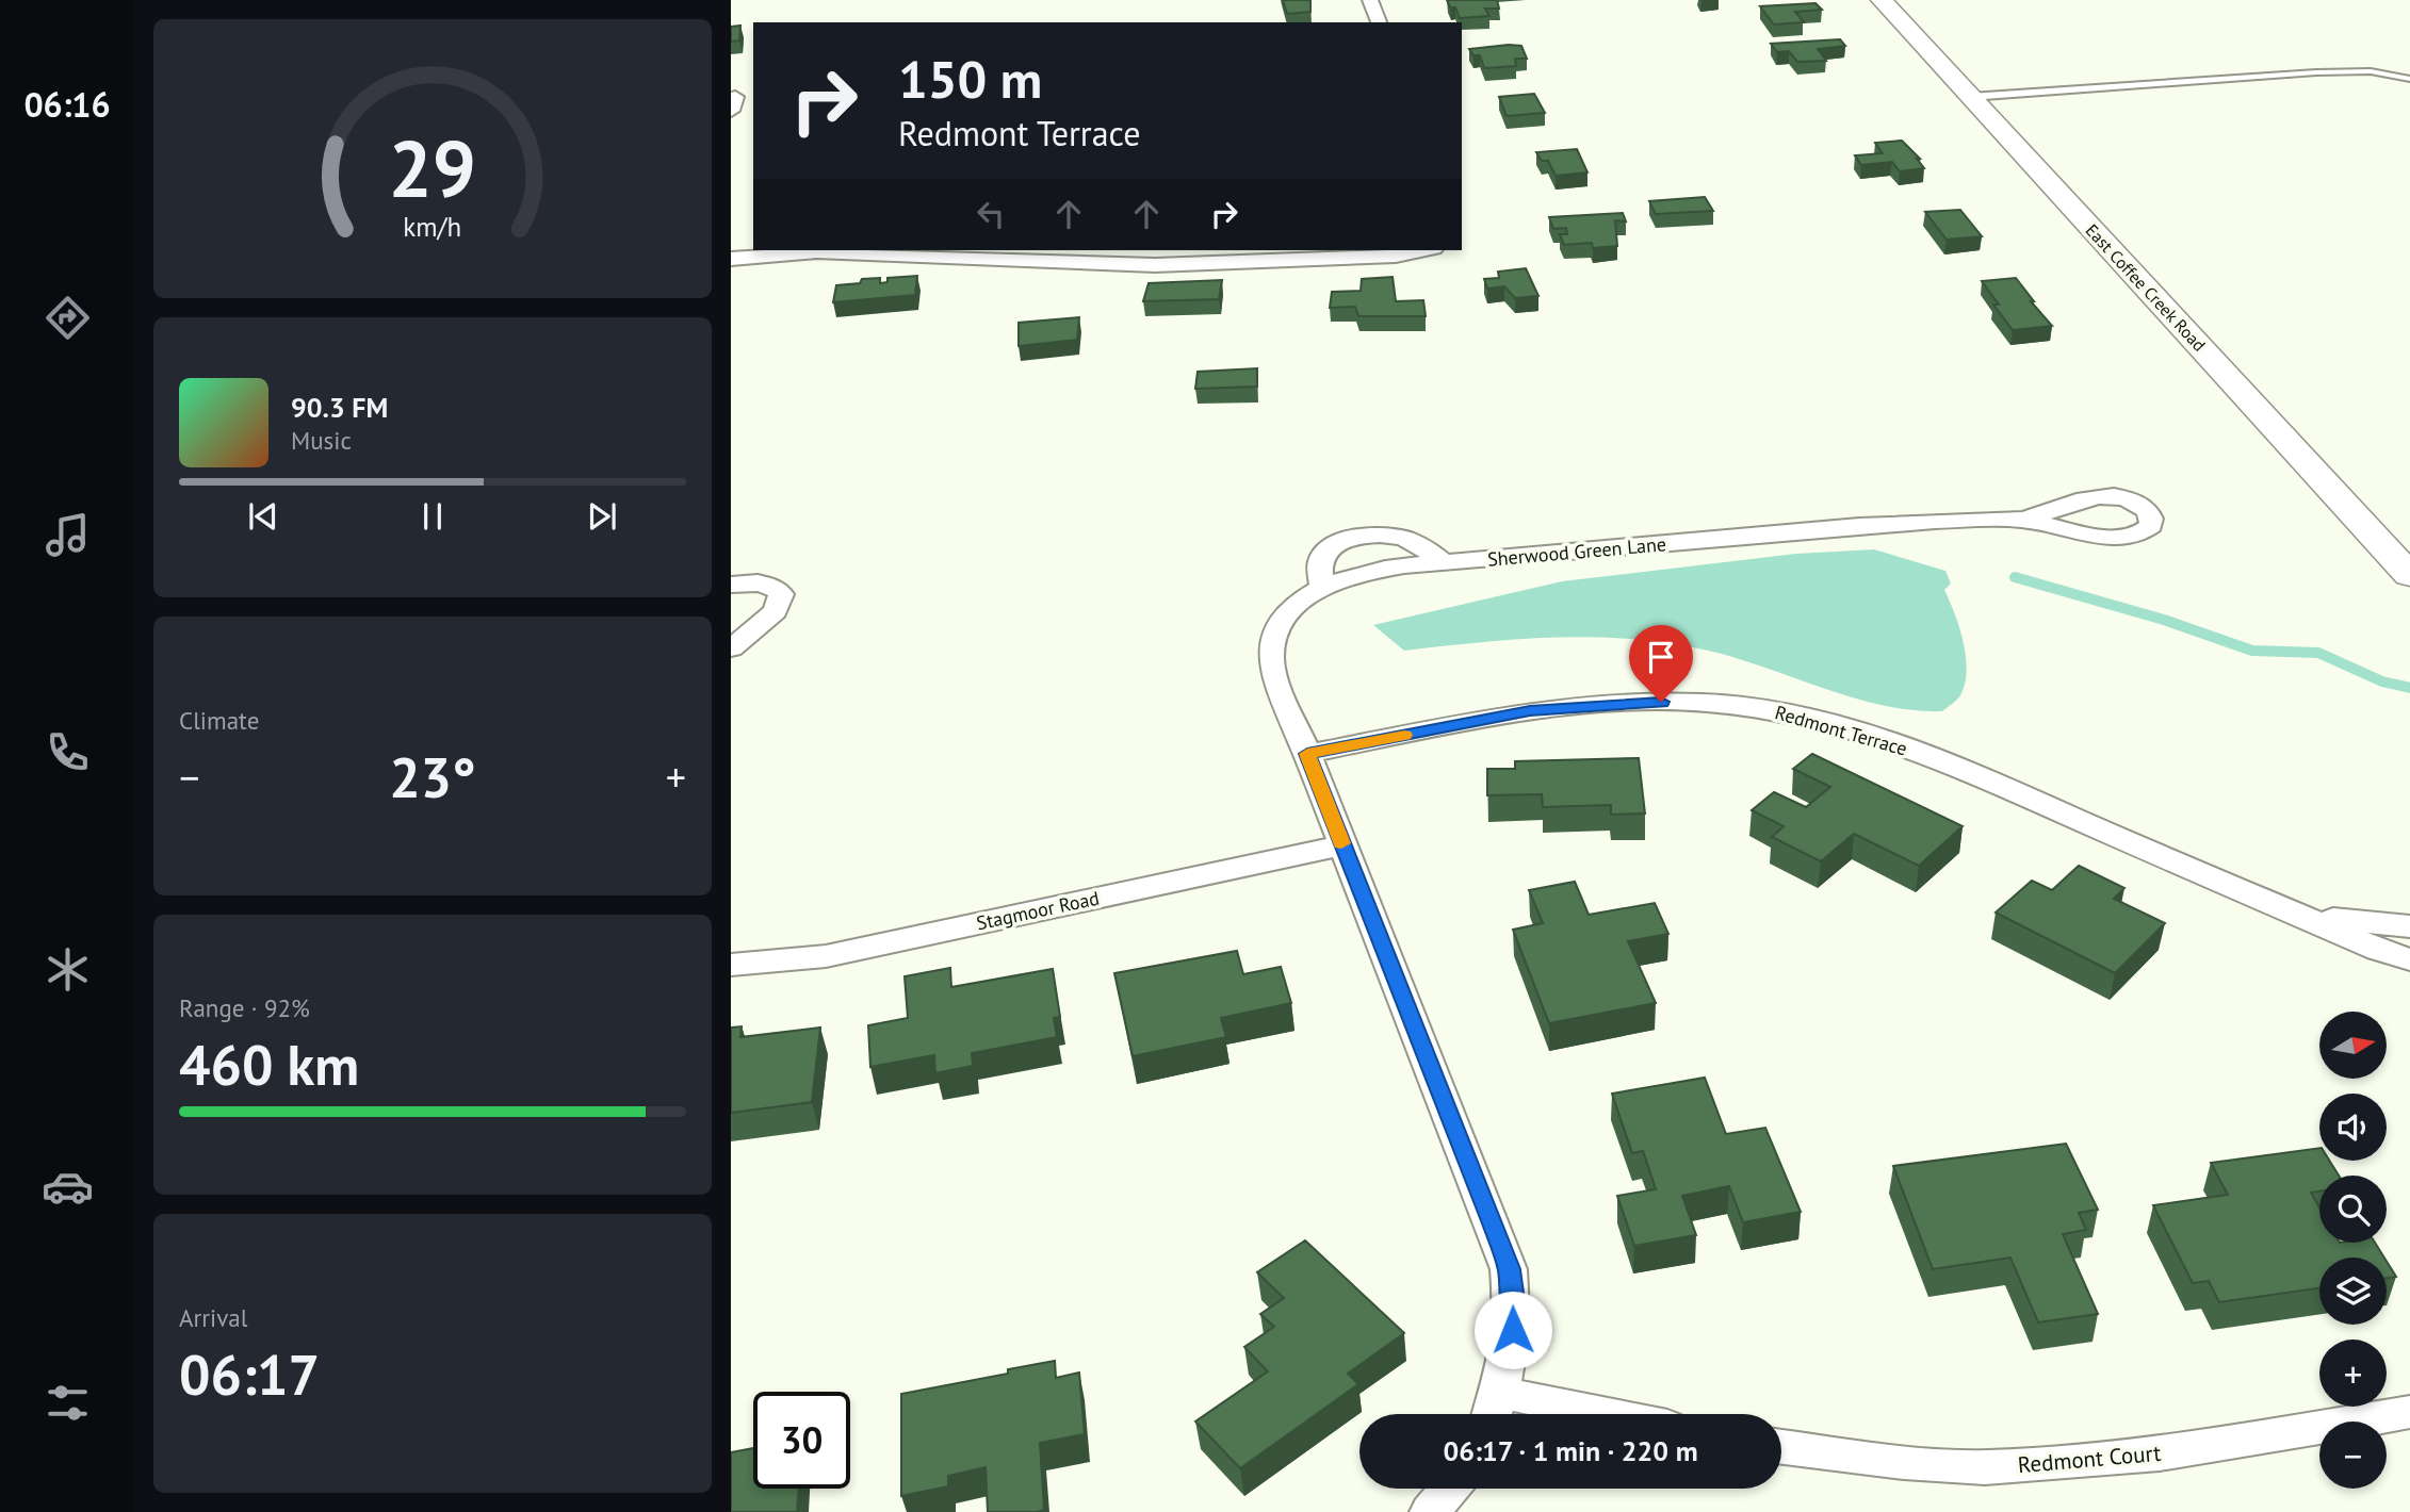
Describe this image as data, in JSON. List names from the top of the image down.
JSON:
{
  "streets": {
    "street": [
      "East Coffee Creek Road",
      "Sherwood Green Lane",
      "Redmont Terrace",
      "Stagmoor Road",
      "Redmont Court"
    ]
  },
  "crossings": [
    ["Sherwood Green Lane", "Redmont Terrace"]
  ],
  "north": "right",
  "page": {
    "tabs": "06:16",
    "turn": ["150 m", "Redmont Terrace"],
    "song": ["90.3 FM", "Music"],
    "tile": [
      "Climate",
      ["Range · 92%", "460 km"],
      ["Arrival", "06:17"]
    ],
    "heat": ["−", "23°", "+"],
    "map_buttons": ["+", "−"],
    "limit": "30",
    "trip": "06:17 · 1 min · 220 m",
    "gauge": ["29", "km/h"]
  }
}
